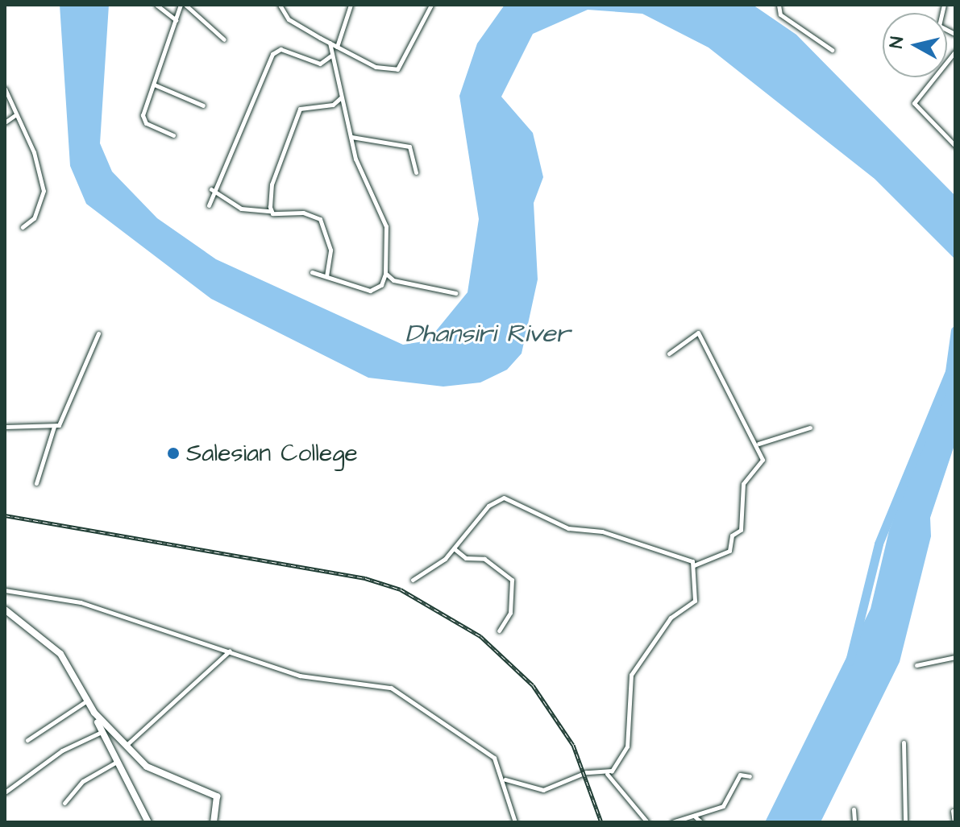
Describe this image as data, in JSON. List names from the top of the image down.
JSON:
{
  "water": ["Dhansiri River"],
  "places": ["Salesian College"],
  "north": "left"
}
